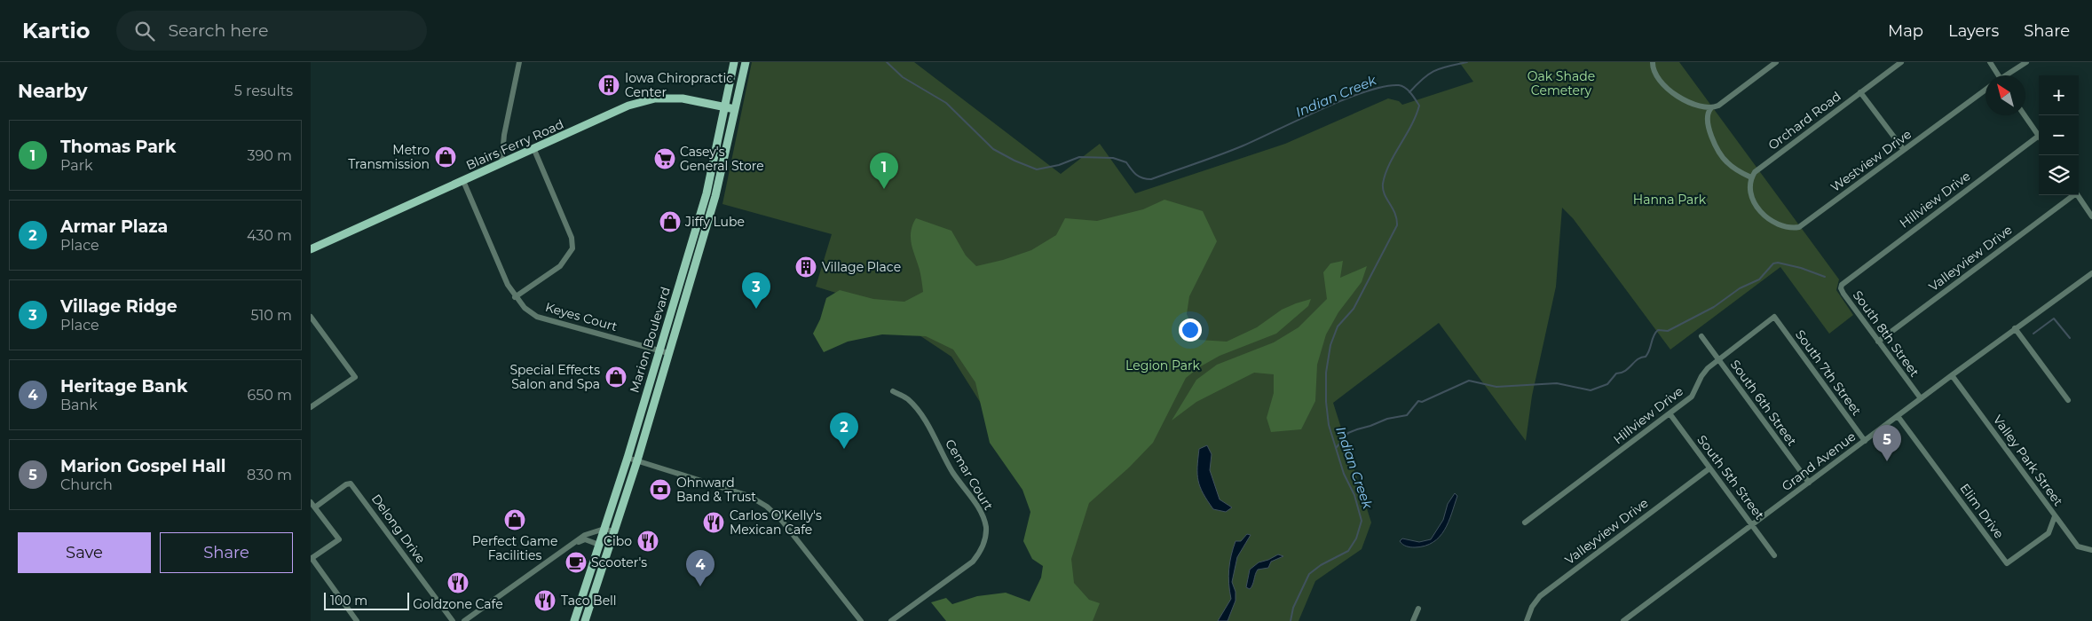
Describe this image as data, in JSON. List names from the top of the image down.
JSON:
{
  "streets": {
    "main road": ["Blairs Ferry Road", "Marion Boulevard"],
    "street": [
      "Orchard Road",
      "Westview Drive",
      "Hillview Drive",
      "Valleyview Drive",
      "Keyes Court",
      "South 8th Street",
      "South 7th Street",
      "South 6th Street",
      "Valley Park Street",
      "Grand Avenue",
      "Cemar Court",
      "South 5th Street",
      "Elim Drive",
      "Delong Drive"
    ]
  },
  "crossings": [
    ["Orchard Road", "Westview Drive"],
    ["Blairs Ferry Road", "Keyes Court"],
    ["Blairs Ferry Road", "Marion Boulevard"],
    ["Hillview Drive", "South 8th Street"],
    ["Hillview Drive", "South 7th Street"],
    ["Hillview Drive", "South 6th Street"],
    ["Hillview Drive", "South 5th Street"],
    ["Valleyview Drive", "South 8th Street"],
    ["Valleyview Drive", "South 5th Street"],
    ["Keyes Court", "Marion Boulevard"],
    ["South 8th Street", "Grand Avenue"],
    ["South 7th Street", "Grand Avenue"],
    ["South 6th Street", "Grand Avenue"],
    ["Valley Park Street", "Grand Avenue"],
    ["Valley Park Street", "Elim Drive"],
    ["Grand Avenue", "South 5th Street"],
    ["Grand Avenue", "Elim Drive"]
  ],
  "water": ["Indian Creek"],
  "parks": ["Oak Shade Cemetery", "Hanna Park", "Legion Park"],
  "places": {
    "building": ["Iowa Chiropractic Center", "Village Place"],
    "shop": [
      "Metro Transmission",
      "Jiffy Lube",
      "Special Effects Salon and Spa",
      "Perfect Game Facilities"
    ],
    "supermarket": ["Casey's General Store"],
    "bank": ["Ohnward Band & Trust"],
    "restaurant": [
      "Carlos O'Kelly's Mexican Cafe",
      "Cibo",
      "Goldzone Cafe",
      "Taco Bell"
    ],
    "cafe": ["Scooter's"]
  },
  "scale_bar": "100 m",
  "north": "top left",
  "page": {
    "header": "Kartio",
    "search": "Search here",
    "nav": ["Map", "Layers", "Share"],
    "heading": ["Nearby", "5 results"],
    "map_buttons": ["+", "−"],
    "list": [
      {
        "mark": "1",
        "name": "Thomas Park",
        "note": "Park",
        "value": "390 m"
      },
      {
        "mark": "2",
        "name": "Armar Plaza",
        "note": "Place",
        "value": "430 m"
      },
      {
        "mark": "3",
        "name": "Village Ridge",
        "note": "Place",
        "value": "510 m"
      },
      {
        "mark": "4",
        "name": "Heritage Bank",
        "note": "Bank",
        "value": "650 m"
      },
      {
        "mark": "5",
        "name": "Marion Gospel Hall",
        "note": "Church",
        "value": "830 m"
      }
    ],
    "pins": [
      "1",
      "3",
      "2",
      "5",
      "4"
    ],
    "buttons": ["Save", "Share"],
    "scale": "100 m"
  }
}
